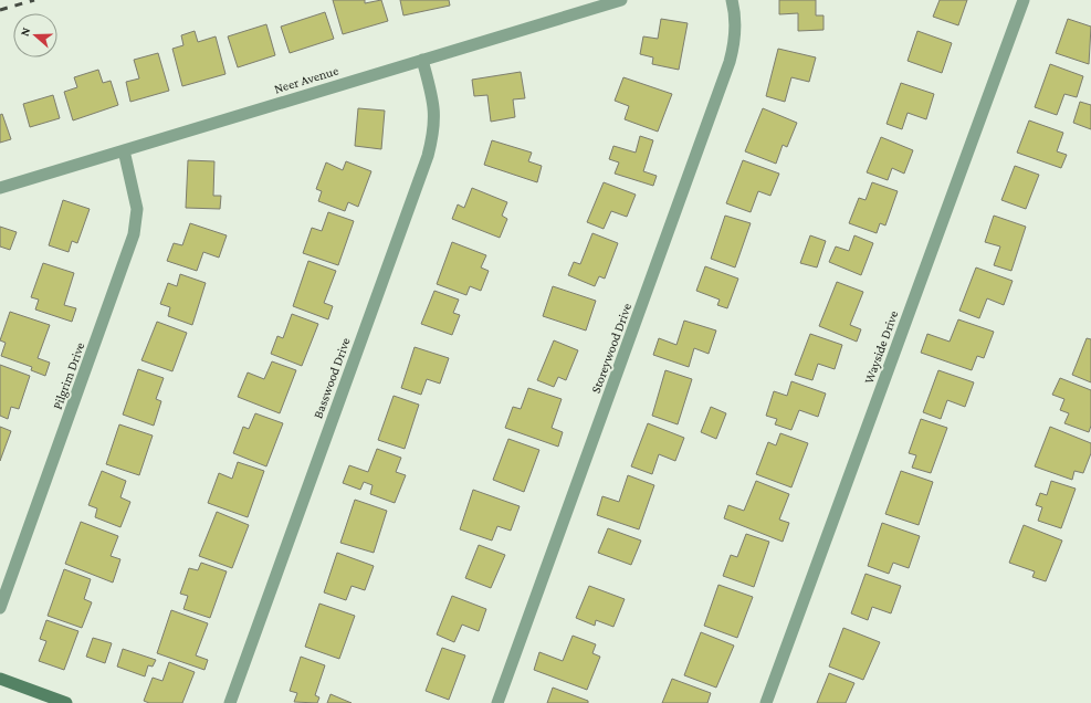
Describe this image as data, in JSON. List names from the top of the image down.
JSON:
{
  "streets": {
    "street": [
      "Neer Avenue",
      "Wayside Drive",
      "Storeywood Drive",
      "Pilgrim Drive",
      "Basswood Drive"
    ]
  },
  "crossings": [
    ["Neer Avenue", "Pilgrim Drive"],
    ["Neer Avenue", "Basswood Drive"]
  ],
  "north": "left"
}
